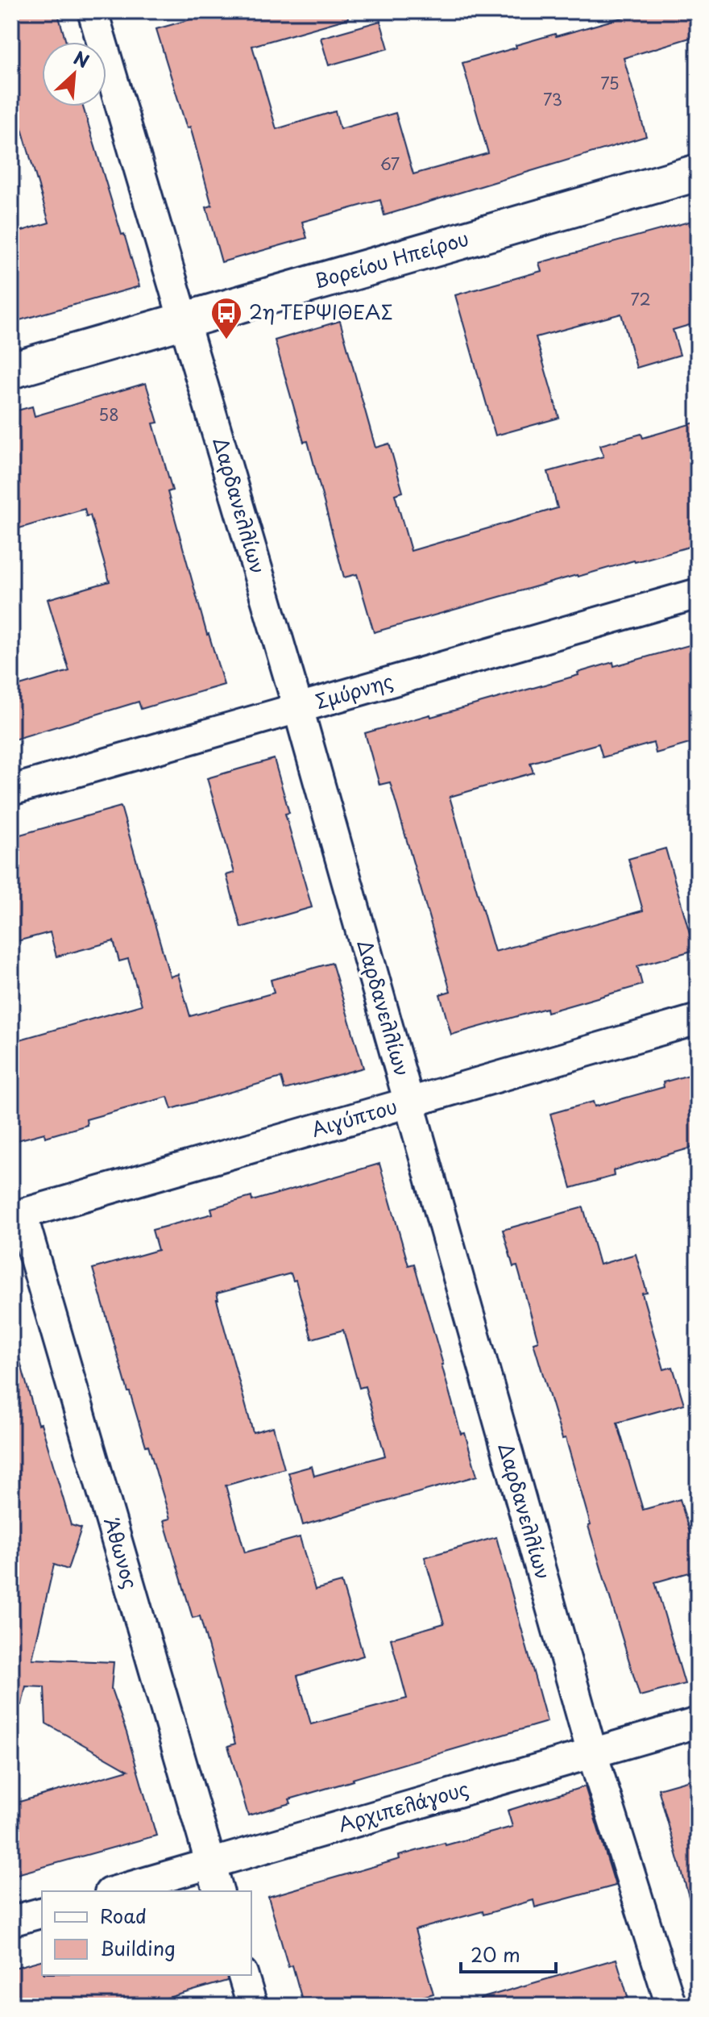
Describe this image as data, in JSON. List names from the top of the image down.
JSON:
{
  "streets": {
    "street": [
      "Βορείου Ηπείρου",
      "Δαρδανελλίων",
      "Σμύρνης",
      "Αιγύπτου",
      "Άθωνος",
      "Αρχιπελάγους"
    ]
  },
  "crossings": [
    ["Βορείου Ηπείρου", "Δαρδανελλίων"],
    ["Δαρδανελλίων", "Σμύρνης"],
    ["Δαρδανελλίων", "Αιγύπτου"],
    ["Δαρδανελλίων", "Αρχιπελάγους"],
    ["Αιγύπτου", "Άθωνος"],
    ["Άθωνος", "Αρχιπελάγους"]
  ],
  "places": {
    "bus stop": ["2η ΤΕΡΨΙΘΕΑΣ"]
  },
  "house_numbers": [
    "75",
    "73",
    "67",
    "72",
    "58"
  ],
  "legend": ["Road", "Building"],
  "scale_bar": "20 m",
  "north": "top right"
}
